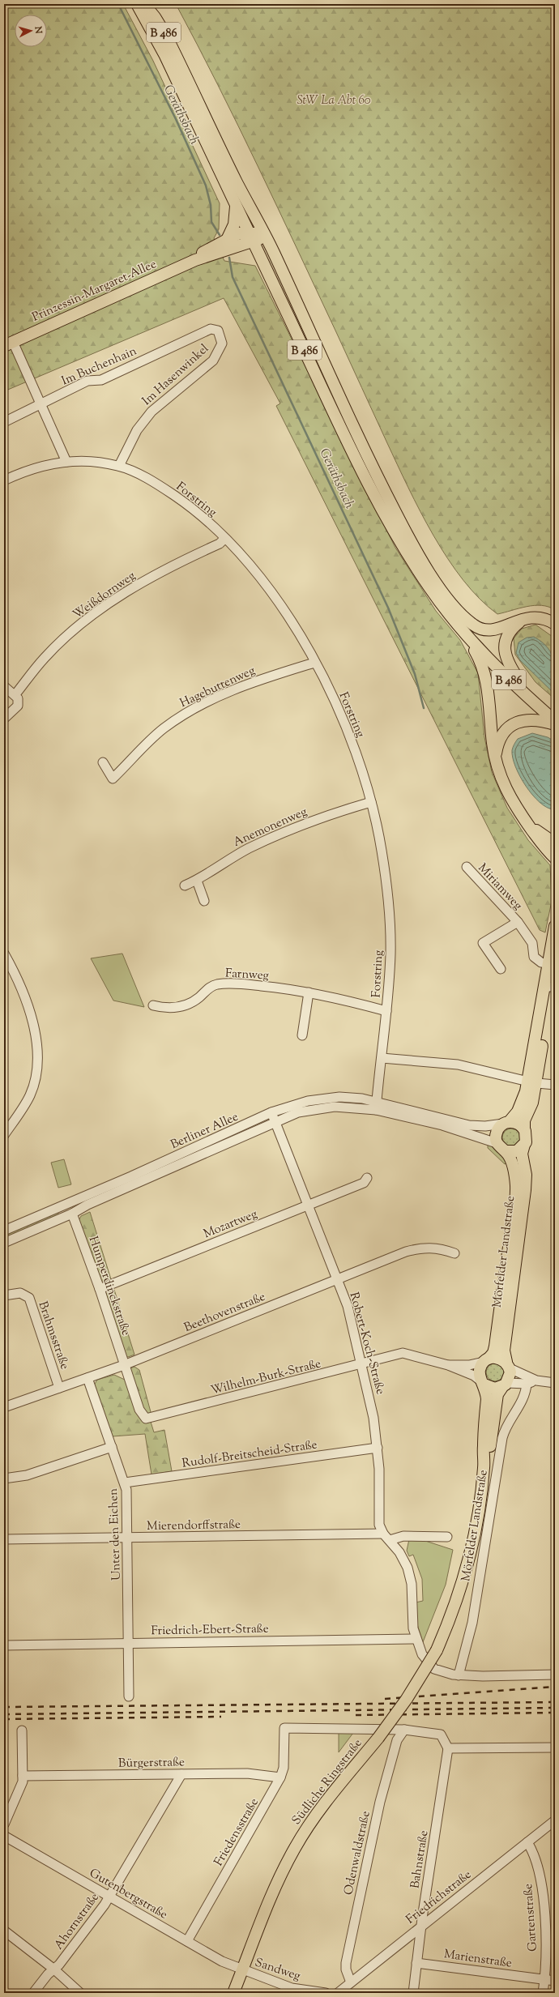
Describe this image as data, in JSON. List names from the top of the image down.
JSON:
{
  "streets": {
    "main road": [
      "B 486",
      "Prinzessin-Margaret-Allee",
      "Mörfelder Landstraße",
      "Südliche Ringstraße"
    ],
    "street": [
      "Im Buchenhain",
      "Im Hasenwinkel",
      "Forstring",
      "Weißdornweg",
      "Hagebuttenweg",
      "Anemonenweg",
      "Miriamweg",
      "Farnweg",
      "Berliner Allee",
      "Mozartweg",
      "Humperdinckstraße",
      "Beethovenstraße",
      "Brahmsstraße",
      "Robert-Koch-Straße",
      "Wilhelm-Burk-Straße",
      "Rudolf-Breitscheid-Straße",
      "Mierendorffstraße",
      "Unter den Eichen",
      "Friedrich-Ebert-Straße",
      "Bürgerstraße",
      "Friedensstraße",
      "Odenwaldstraße",
      "Bahnstraße",
      "Gutenbergstraße",
      "Friedrichstraße",
      "Gartenstraße",
      "Ahornstraße",
      "Marienstraße",
      "Sandweg"
    ]
  },
  "crossings": [
    ["B 486", "Prinzessin-Margaret-Allee"],
    ["Im Buchenhain", "Im Hasenwinkel"],
    ["Im Hasenwinkel", "Forstring"],
    ["Forstring", "Weißdornweg"],
    ["Forstring", "Hagebuttenweg"],
    ["Forstring", "Anemonenweg"],
    ["Forstring", "Farnweg"],
    ["Forstring", "Berliner Allee"],
    ["Miriamweg", "Mörfelder Landstraße"],
    ["Berliner Allee", "Mörfelder Landstraße"],
    ["Berliner Allee", "Humperdinckstraße"],
    ["Berliner Allee", "Robert-Koch-Straße"],
    ["Mozartweg", "Humperdinckstraße"],
    ["Mozartweg", "Robert-Koch-Straße"],
    ["Mörfelder Landstraße", "Wilhelm-Burk-Straße"],
    ["Mörfelder Landstraße", "Südliche Ringstraße"],
    ["Humperdinckstraße", "Beethovenstraße"],
    ["Humperdinckstraße", "Wilhelm-Burk-Straße"],
    ["Beethovenstraße", "Brahmsstraße"],
    ["Beethovenstraße", "Robert-Koch-Straße"],
    ["Beethovenstraße", "Wilhelm-Burk-Straße"],
    ["Beethovenstraße", "Unter den Eichen"],
    ["Robert-Koch-Straße", "Wilhelm-Burk-Straße"],
    ["Robert-Koch-Straße", "Rudolf-Breitscheid-Straße"],
    ["Robert-Koch-Straße", "Mierendorffstraße"],
    ["Rudolf-Breitscheid-Straße", "Unter den Eichen"],
    ["Mierendorffstraße", "Unter den Eichen"],
    ["Unter den Eichen", "Friedrich-Ebert-Straße"],
    ["Bürgerstraße", "Friedensstraße"],
    ["Bürgerstraße", "Ahornstraße"],
    ["Südliche Ringstraße", "Gutenbergstraße"],
    ["Südliche Ringstraße", "Sandweg"],
    ["Friedensstraße", "Odenwaldstraße"],
    ["Friedensstraße", "Gutenbergstraße"],
    ["Odenwaldstraße", "Friedrichstraße"],
    ["Bahnstraße", "Friedrichstraße"],
    ["Bahnstraße", "Marienstraße"],
    ["Gutenbergstraße", "Ahornstraße"],
    ["Gutenbergstraße", "Sandweg"],
    ["Friedrichstraße", "Gartenstraße"],
    ["Gartenstraße", "Marienstraße"]
  ],
  "water": ["Geräthsbach"],
  "parks": ["StW La Abt 60"],
  "north": "right"
}
